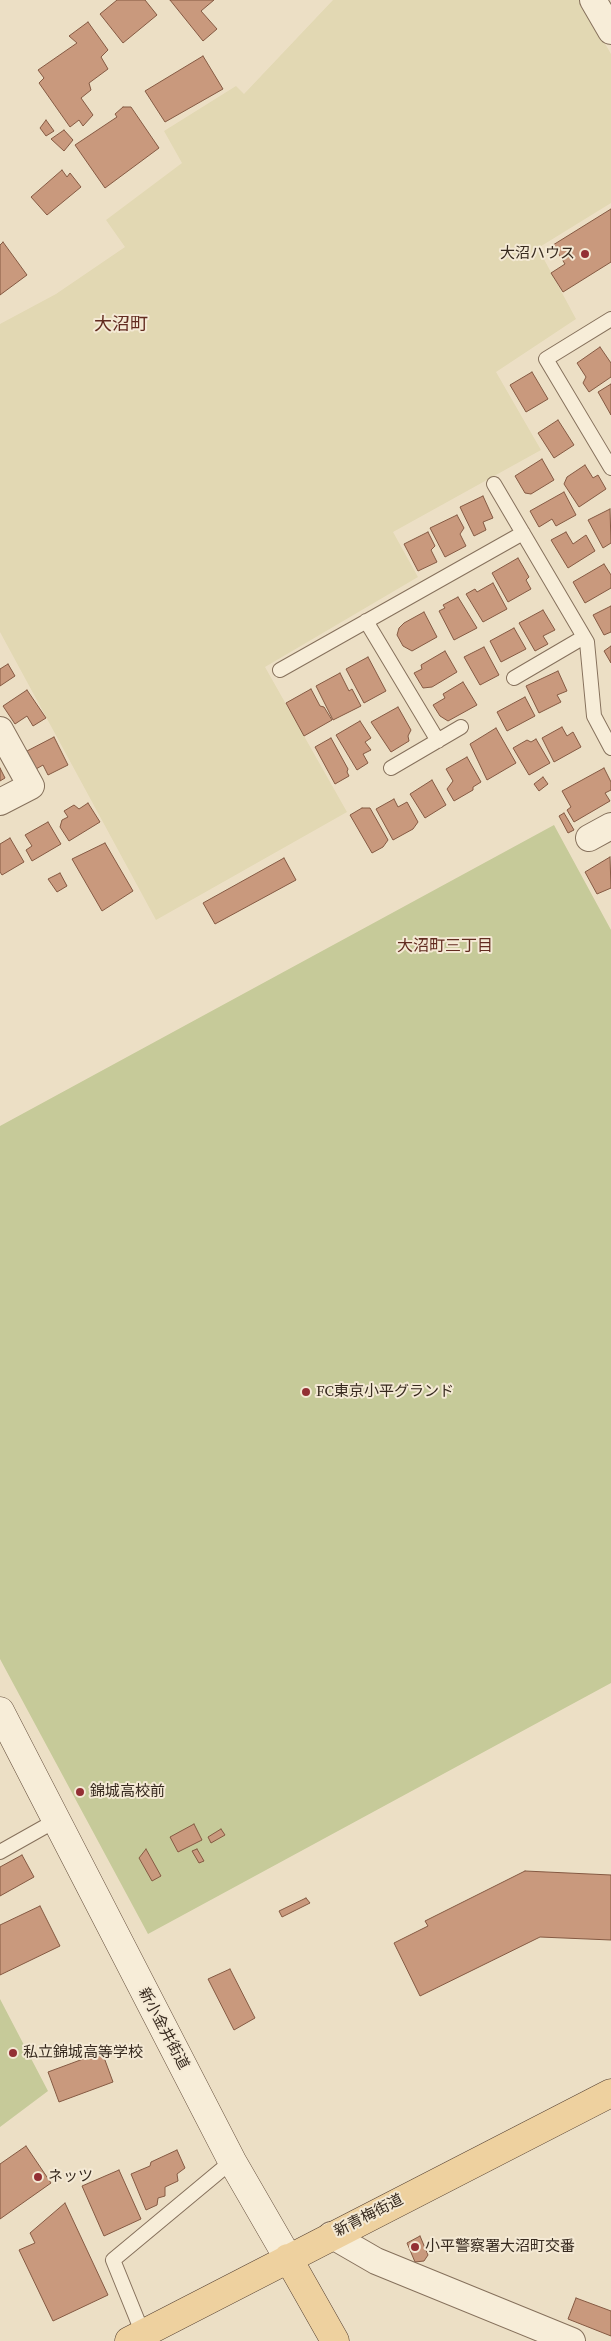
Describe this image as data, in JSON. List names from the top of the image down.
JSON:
{
  "streets": {
    "main road": ["新小金井街道", "新青梅街道"]
  },
  "crossings": [
    ["新小金井街道", "新青梅街道"]
  ],
  "districts": ["大沼町", "大沼町三丁目"],
  "places": [
    "大沼ハウス",
    "FC東京小平グランド",
    "錦城高校前",
    "私立錦城高等学校",
    "ネッツ",
    "小平警察署大沼町交番"
  ]
}
